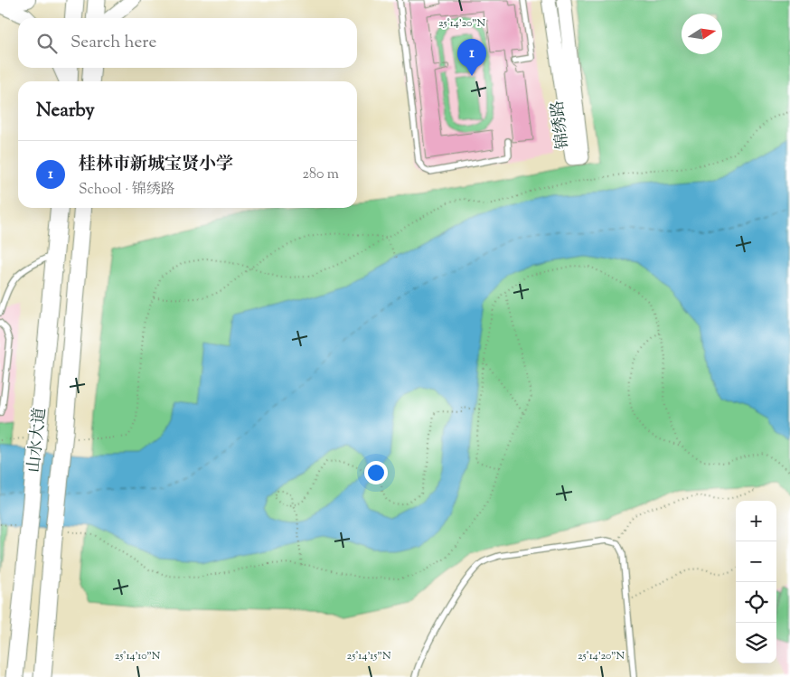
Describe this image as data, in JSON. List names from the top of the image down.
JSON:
{
  "streets": {
    "main road": ["山水大道"],
    "street": ["锦绣路"]
  },
  "north": "right",
  "page": {
    "search": "Search here",
    "pins": "1",
    "heading": "Nearby",
    "list": [
      {
        "mark": "1",
        "name": "桂林市新城宝贤小学",
        "note": "School · 锦绣路",
        "value": "280 m"
      }
    ],
    "map_buttons": ["+", "−"]
  },
  "coordinates": ["25°14'20\"N", "25°14'10\"N", "25°14'15\"N"]
}
